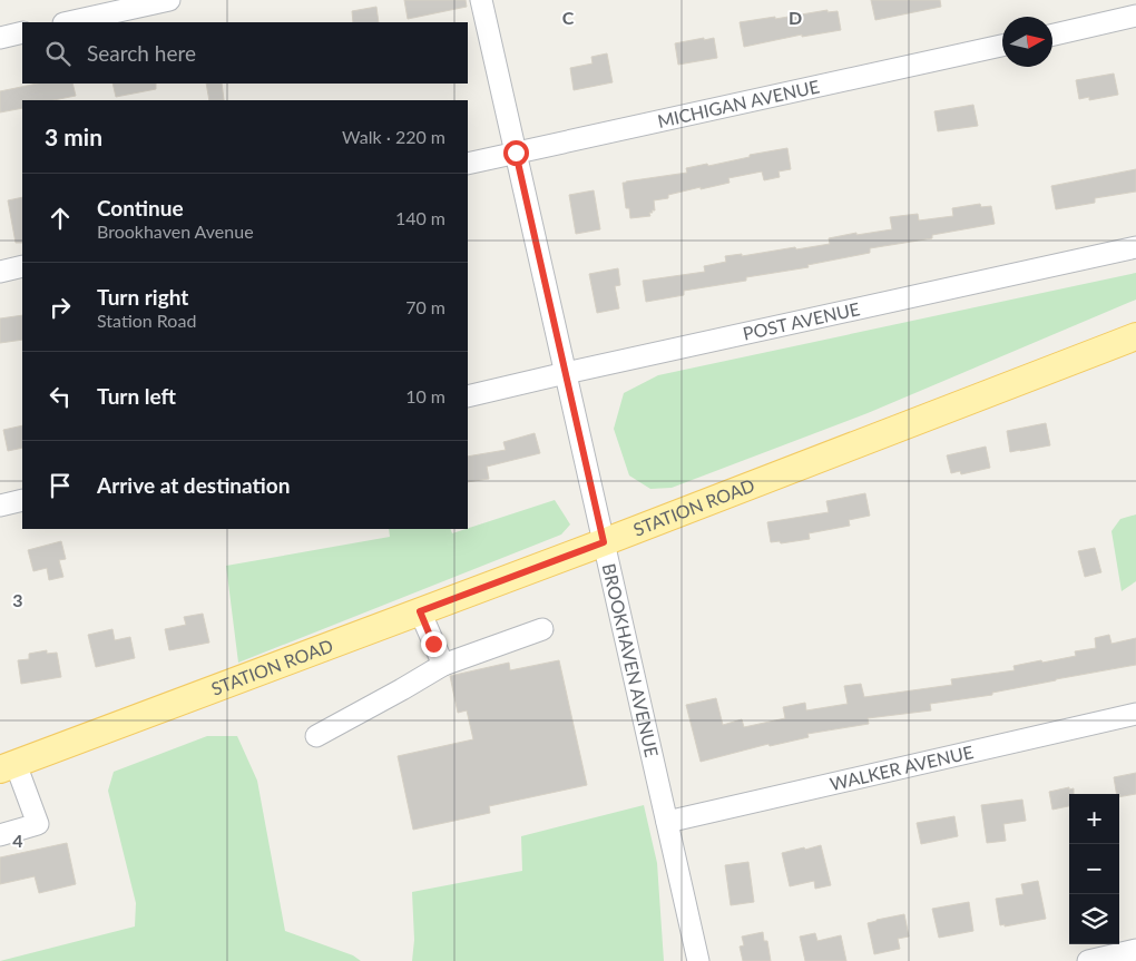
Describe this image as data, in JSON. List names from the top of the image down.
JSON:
{
  "streets": {
    "main road": ["STATION ROAD"],
    "street": [
      "MICHIGAN AVENUE",
      "POST AVENUE",
      "BROOKHAVEN AVENUE",
      "WALKER AVENUE"
    ]
  },
  "crossings": [
    ["MICHIGAN AVENUE", "BROOKHAVEN AVENUE"],
    ["POST AVENUE", "BROOKHAVEN AVENUE"],
    ["STATION ROAD", "BROOKHAVEN AVENUE"],
    ["BROOKHAVEN AVENUE", "WALKER AVENUE"]
  ],
  "north": "right",
  "page": {
    "search": "Search here",
    "heading": ["3 min", "Walk · 220 m"],
    "list": [
      ["Continue", "Brookhaven Avenue", "140 m"],
      ["Turn right", "Station Road", "70 m"],
      ["Turn left", "10 m"],
      "Arrive at destination"
    ],
    "map_buttons": ["+", "−"]
  },
  "grid": {
    "columns": ["C", "D"],
    "rows": ["3", "4"]
  }
}
